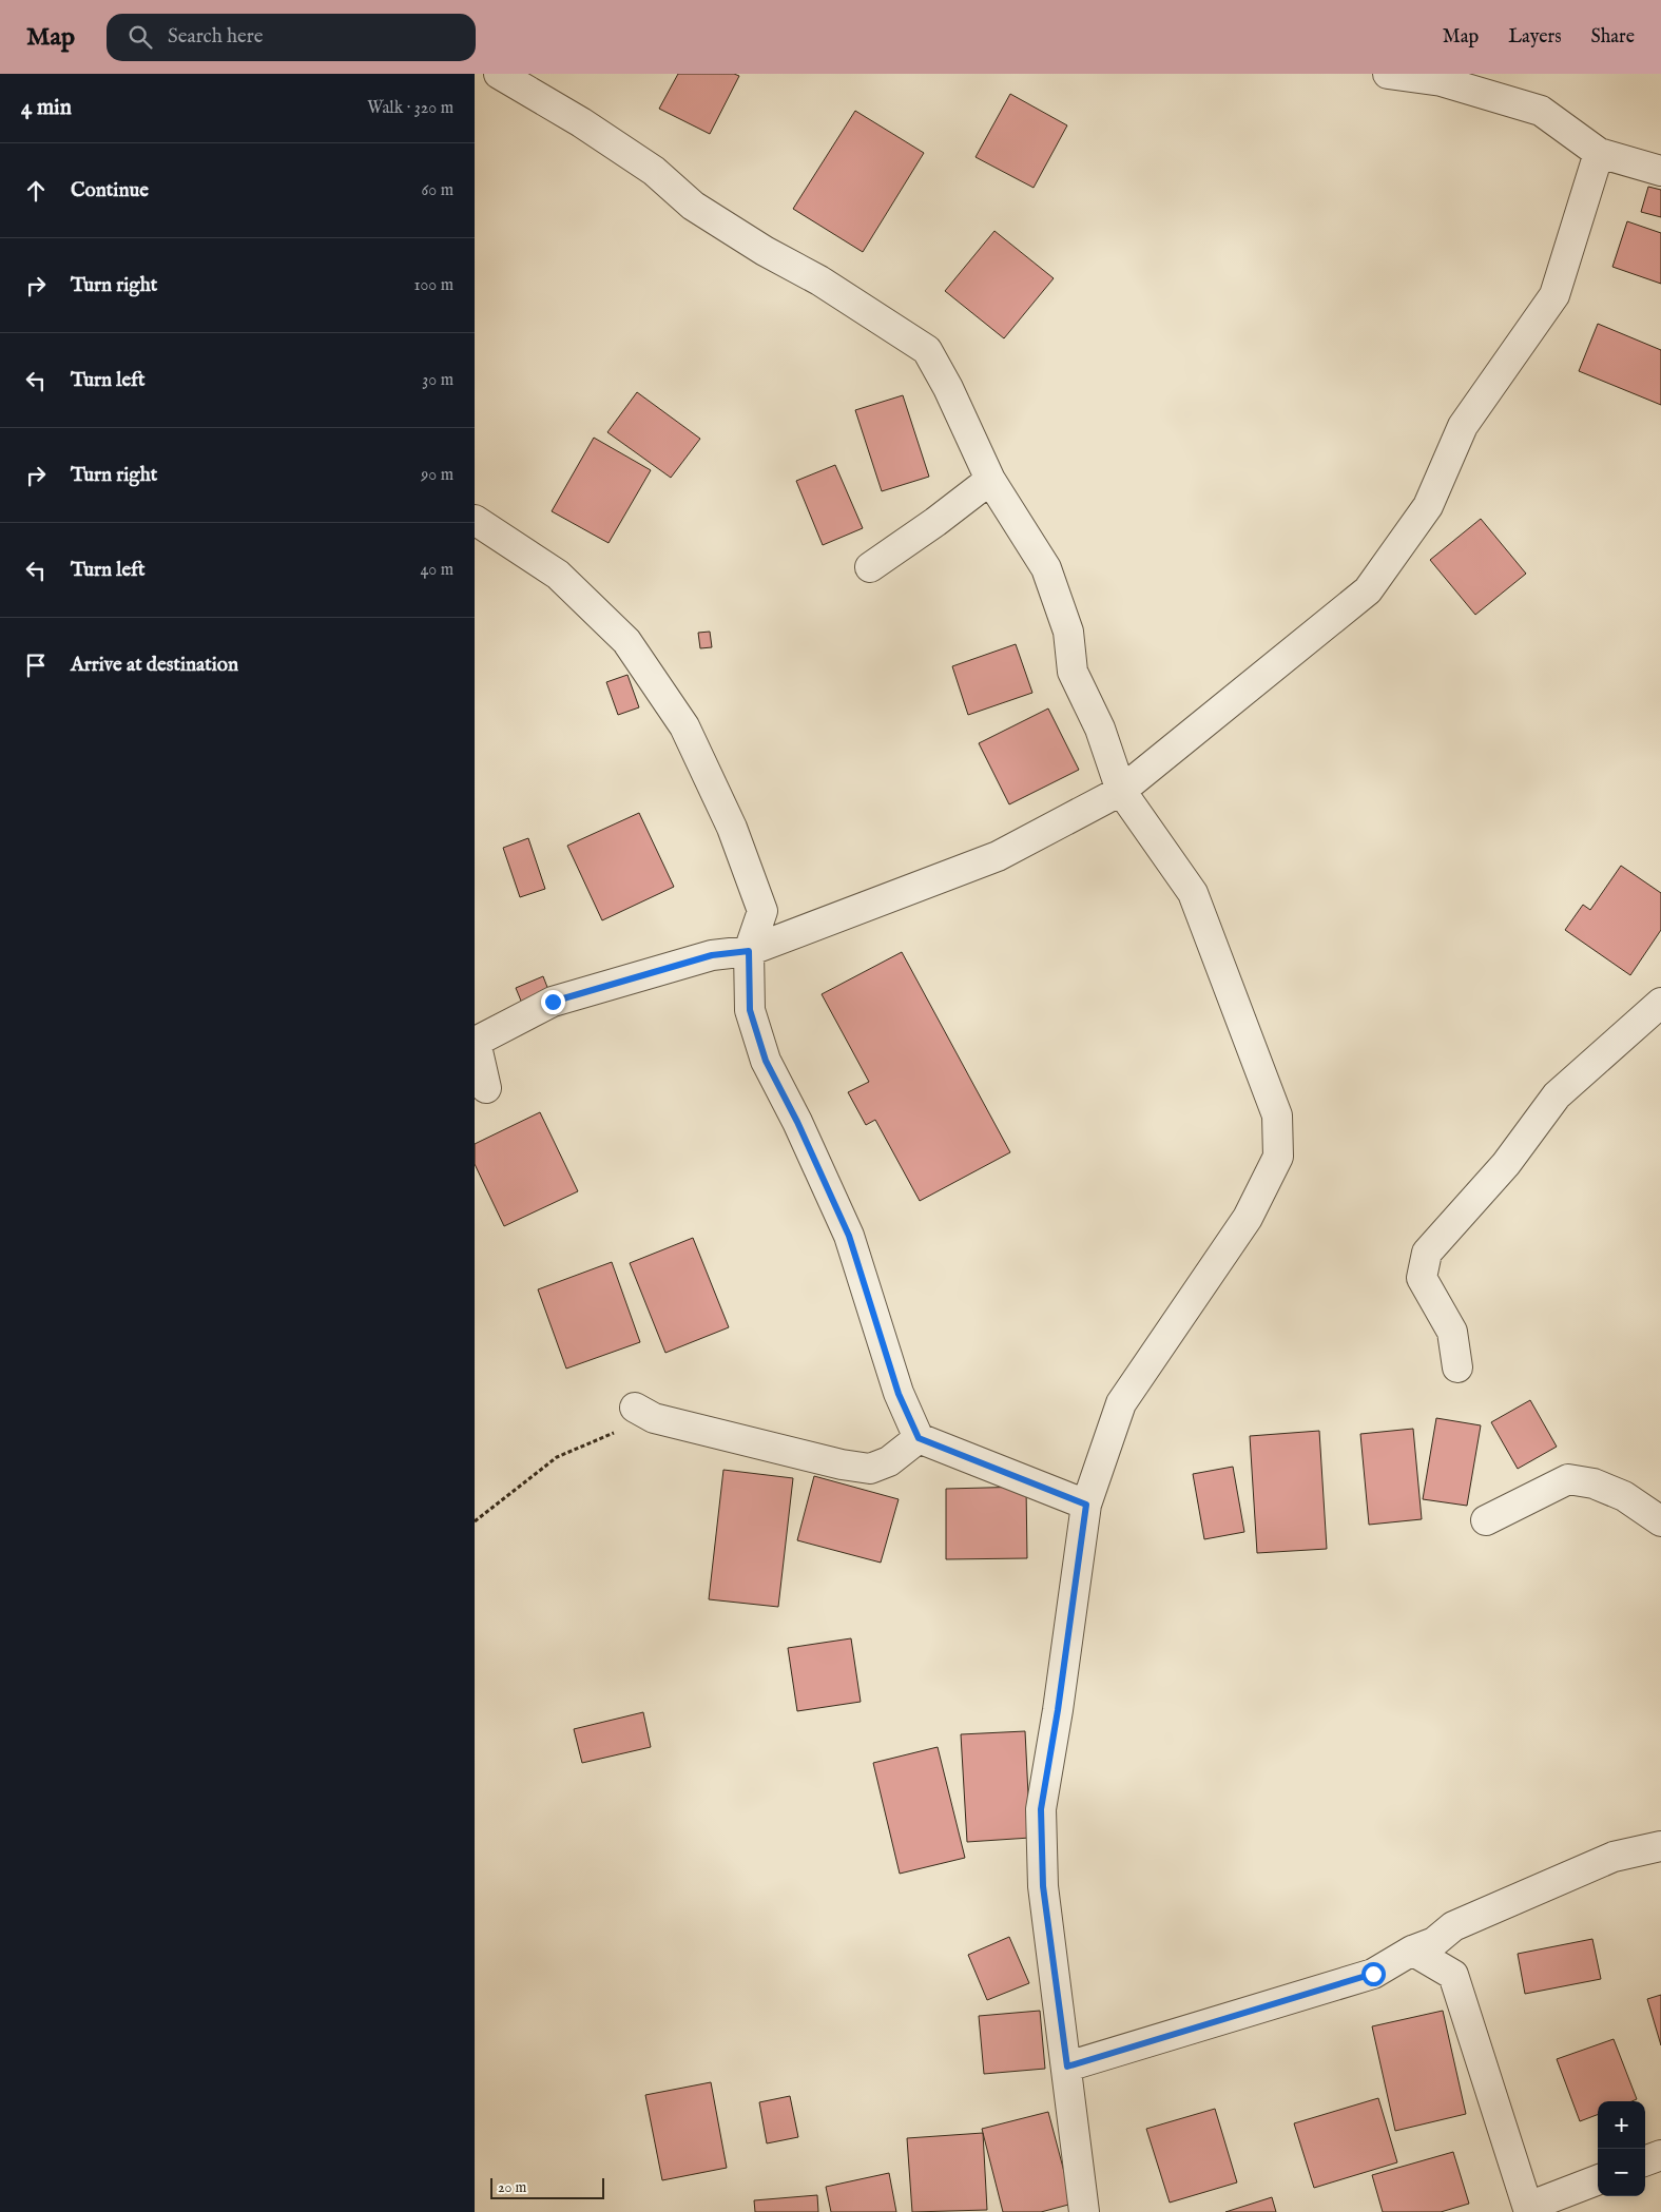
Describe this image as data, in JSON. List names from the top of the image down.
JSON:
{
  "scale_bar": "20 m",
  "page": {
    "header": "Map",
    "search": "Search here",
    "nav": ["Map", "Layers", "Share"],
    "heading": ["4 min", "Walk · 320 m"],
    "list": [
      ["Continue", "60 m"],
      ["Turn right", "100 m"],
      ["Turn left", "30 m"],
      ["Turn right", "90 m"],
      ["Turn left", "40 m"],
      "Arrive at destination"
    ],
    "map_buttons": ["+", "−"],
    "scale": "20 m"
  }
}
